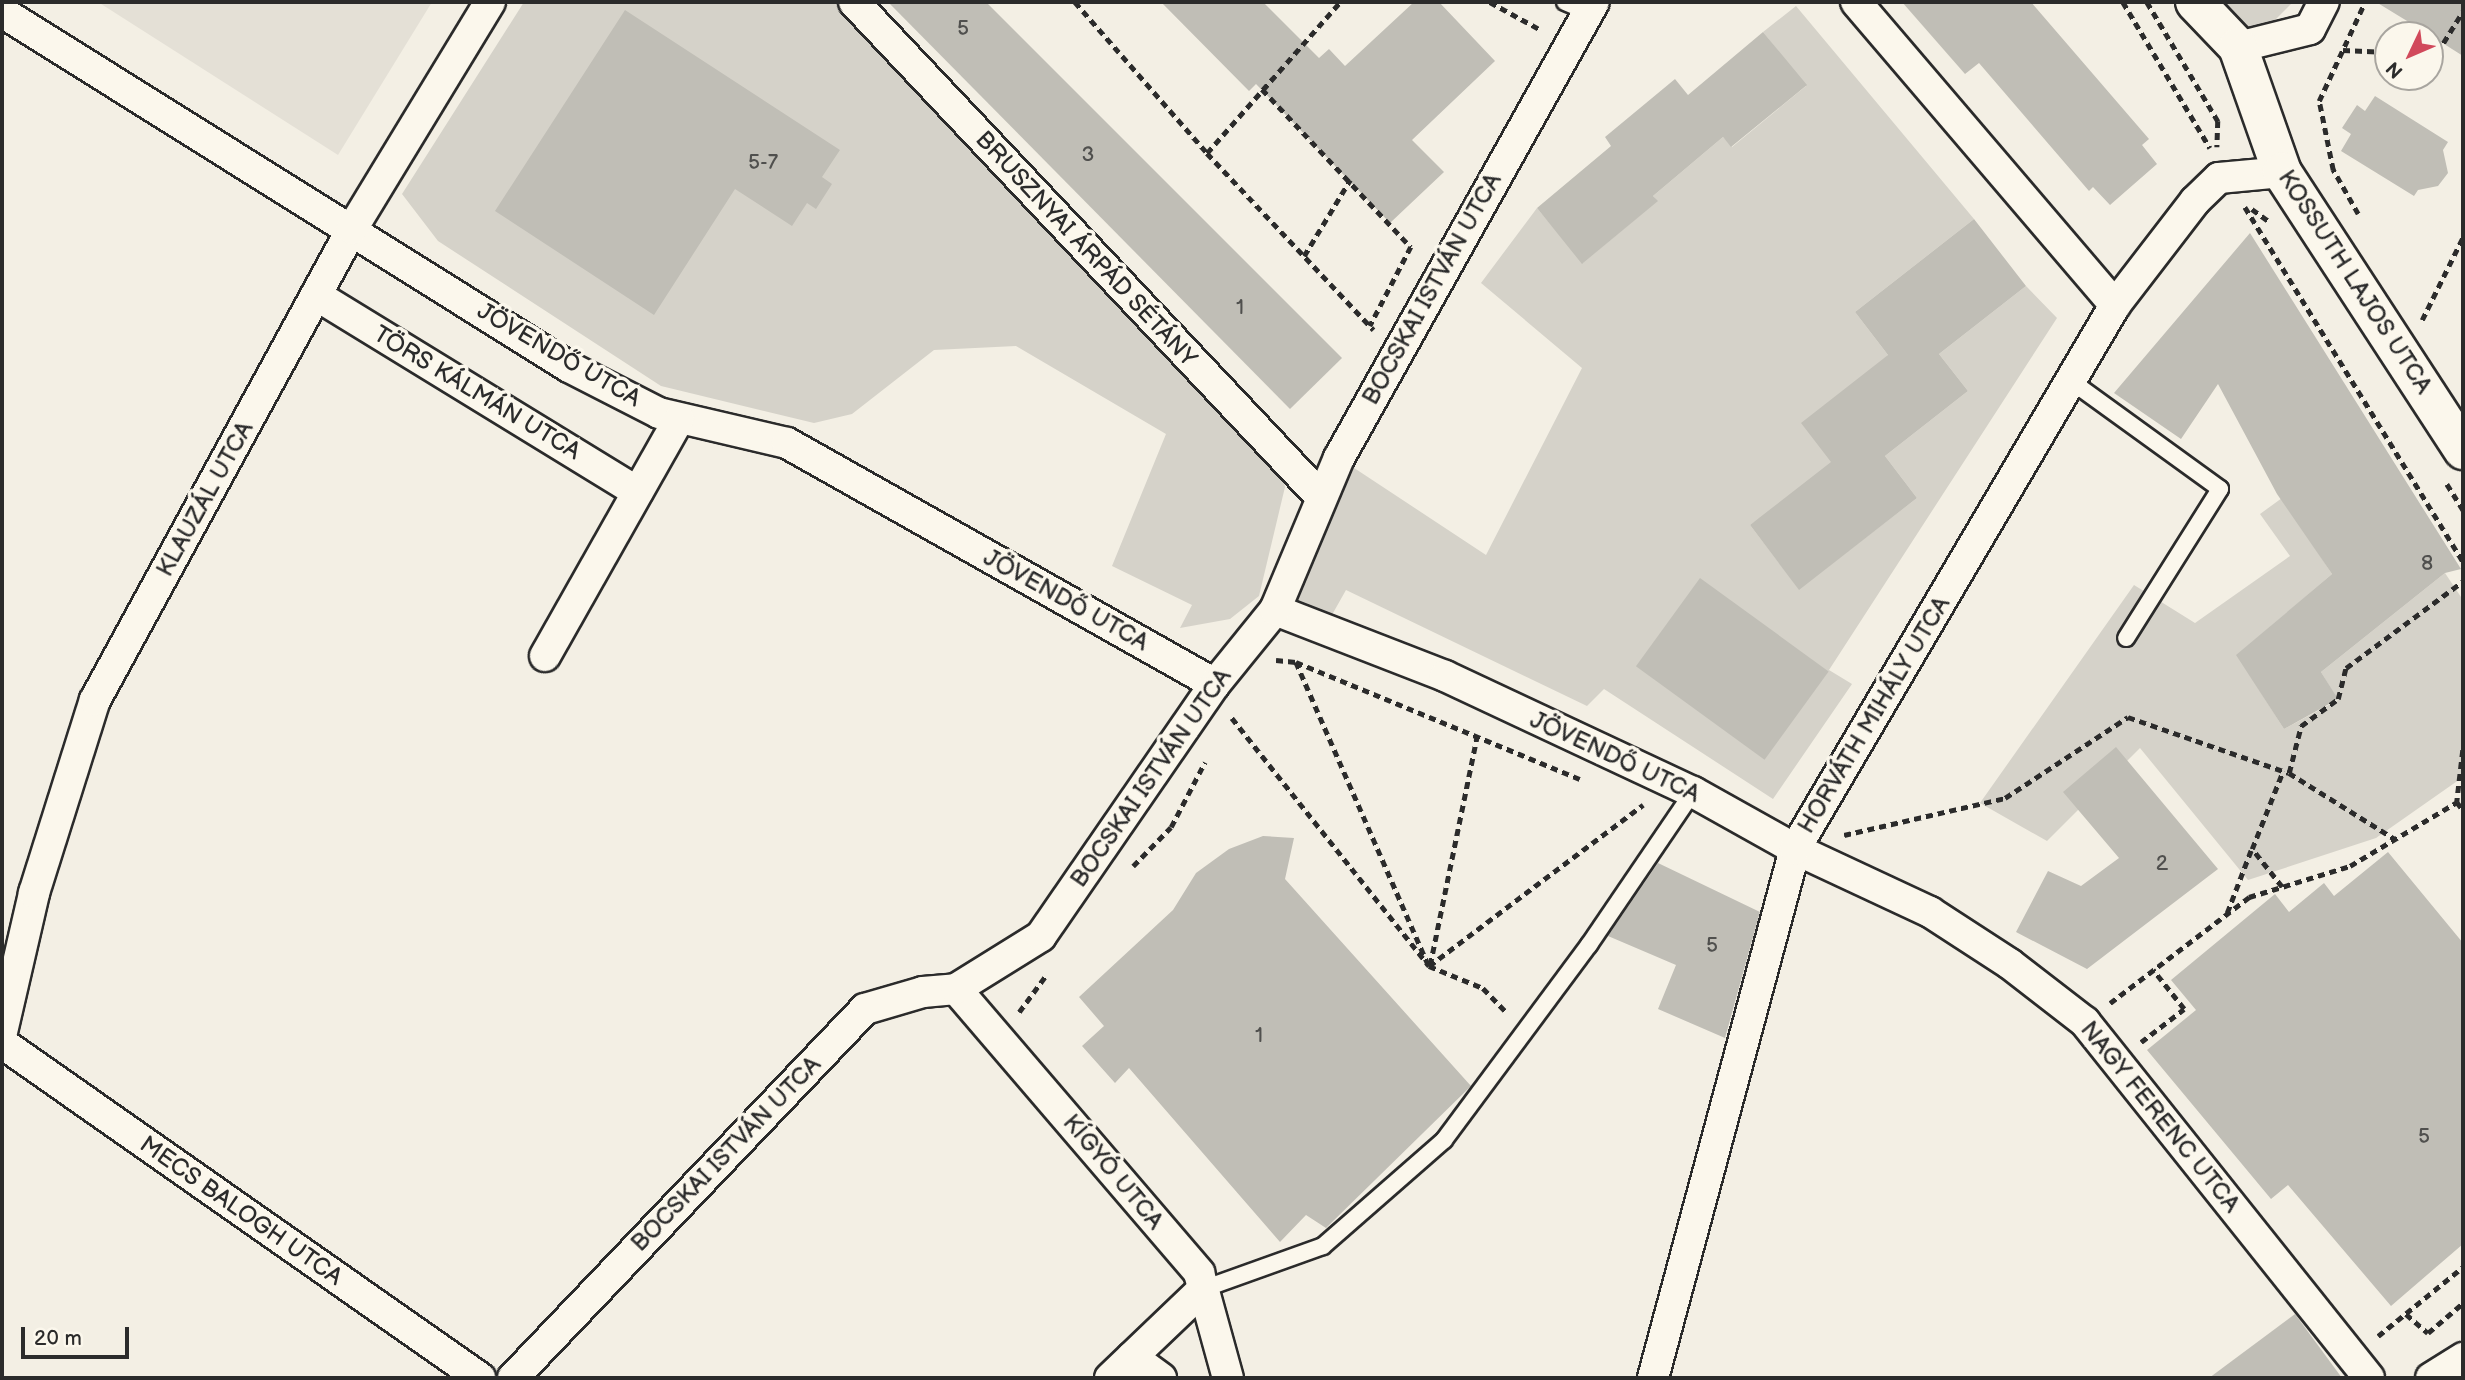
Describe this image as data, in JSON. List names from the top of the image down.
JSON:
{
  "streets": {
    "street": [
      "BRUSZNYAI ÁRPÁD SÉTÁNY",
      "KOSSUTH LAJOS UTCA",
      "BOCSKAI ISTVÁN UTCA",
      "JÖVENDŐ UTCA",
      "TÖRS KÁLMÁN UTCA",
      "KLAUZÁL UTCA",
      "HORVÁTH MIHÁLY UTCA",
      "NAGY FERENC UTCA",
      "KÍGYÓ UTCA",
      "MECS BALOGH UTCA"
    ]
  },
  "crossings": [
    ["BRUSZNYAI ÁRPÁD SÉTÁNY", "BOCSKAI ISTVÁN UTCA"],
    ["KOSSUTH LAJOS UTCA", "HORVÁTH MIHÁLY UTCA"],
    ["BOCSKAI ISTVÁN UTCA", "JÖVENDŐ UTCA"],
    ["BOCSKAI ISTVÁN UTCA", "KÍGYÓ UTCA"],
    ["JÖVENDŐ UTCA", "KLAUZÁL UTCA"],
    ["JÖVENDŐ UTCA", "HORVÁTH MIHÁLY UTCA"],
    ["JÖVENDŐ UTCA", "NAGY FERENC UTCA"],
    ["TÖRS KÁLMÁN UTCA", "KLAUZÁL UTCA"],
    ["HORVÁTH MIHÁLY UTCA", "NAGY FERENC UTCA"]
  ],
  "house_numbers": [
    "5",
    "3",
    "5-7",
    "1",
    "8",
    "2",
    "5",
    "1",
    "5"
  ],
  "scale_bar": "20 m",
  "north": "bottom left"
}
